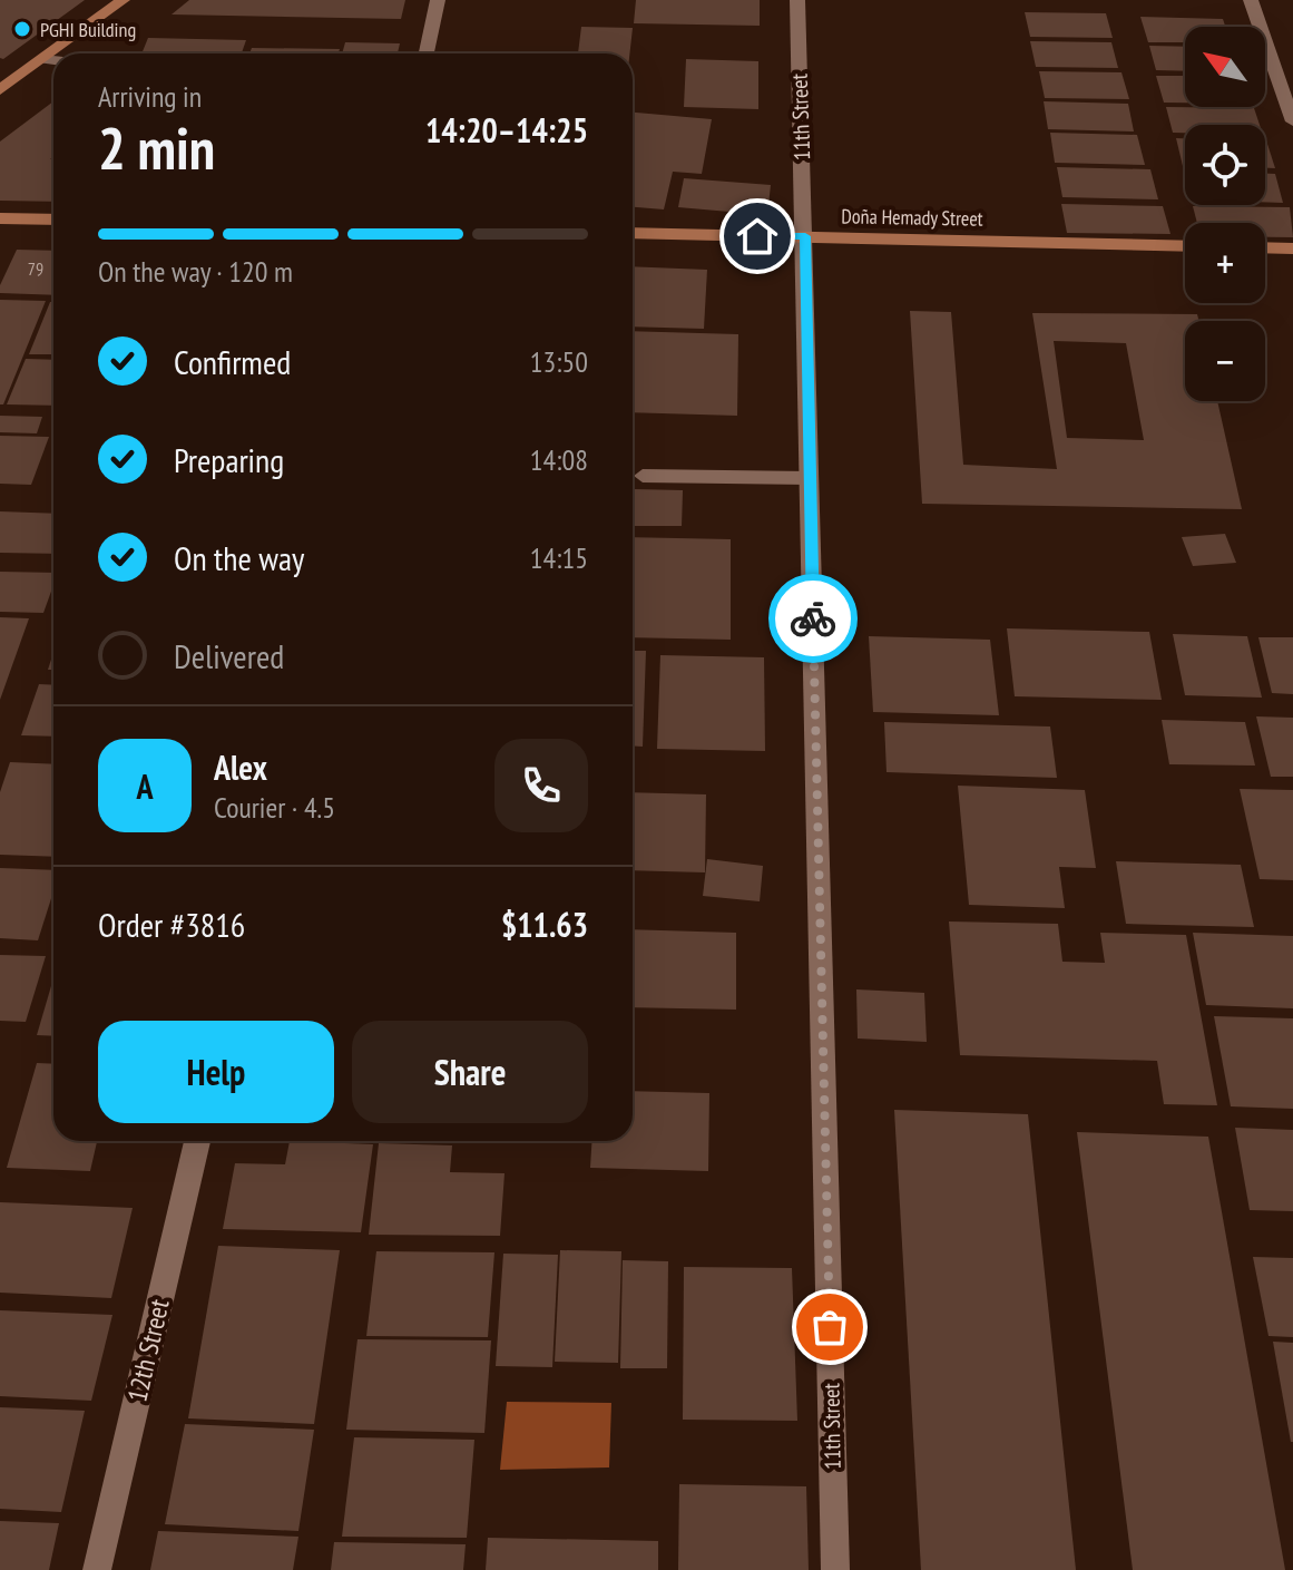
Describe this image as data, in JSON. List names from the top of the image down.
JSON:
{
  "streets": {
    "main road": ["Doña Hemady Street"],
    "street": ["11th Street", "12th Street"]
  },
  "crossings": [
    ["11th Street", "Doña Hemady Street"]
  ],
  "places": ["PGHI Building"],
  "house_numbers": ["79"],
  "north": "top left",
  "page": {
    "map_buttons": ["+", "−"],
    "heading": ["2 min", "Arriving in", "14:20–14:25"],
    "panel": [
      "Alex",
      "Courier · 4.5",
      "Order #3816",
      "$11.63"
    ],
    "bar": "On the way · 120 m",
    "list": [
      ["Confirmed", "13:50"],
      ["Preparing", "14:08"],
      ["On the way", "14:15"],
      "Delivered"
    ],
    "round": "A",
    "buttons": ["Help", "Share"]
  }
}
